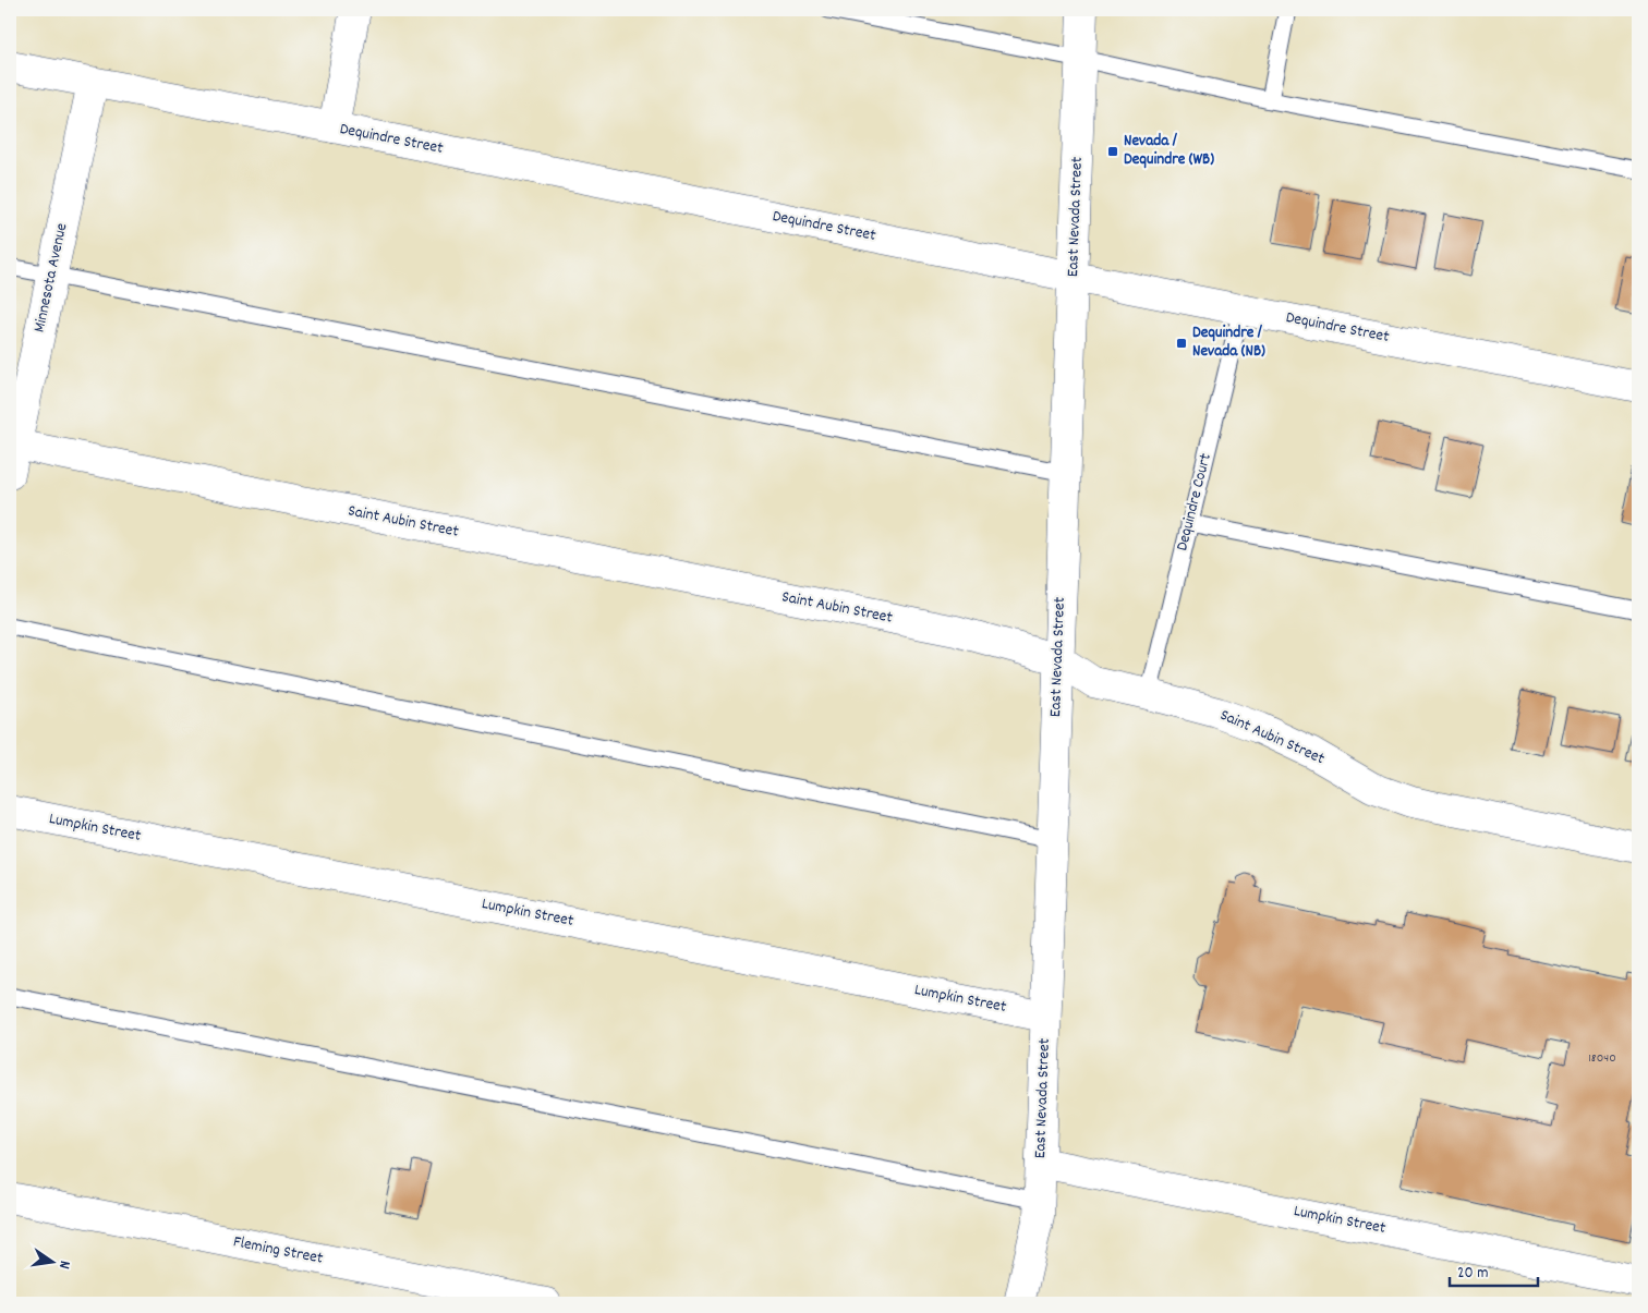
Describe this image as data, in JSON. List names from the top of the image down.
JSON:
{
  "streets": {
    "street": [
      "Dequindre Street",
      "East Nevada Street",
      "Minnesota Avenue",
      "Saint Aubin Street",
      "Lumpkin Street",
      "Fleming Street"
    ],
    "lane": ["Dequindre Court"]
  },
  "crossings": [
    ["Dequindre Street", "East Nevada Street"],
    ["Dequindre Street", "Minnesota Avenue"],
    ["Dequindre Street", "Dequindre Court"],
    ["East Nevada Street", "Saint Aubin Street"],
    ["East Nevada Street", "Lumpkin Street"],
    ["Minnesota Avenue", "Saint Aubin Street"],
    ["Dequindre Court", "Saint Aubin Street"]
  ],
  "places": {
    "transit": ["Nevada / Dequindre (WB)", "Dequindre / Nevada (NB)"]
  },
  "house_numbers": ["18040"],
  "scale_bar": "20 m",
  "north": "right"
}
